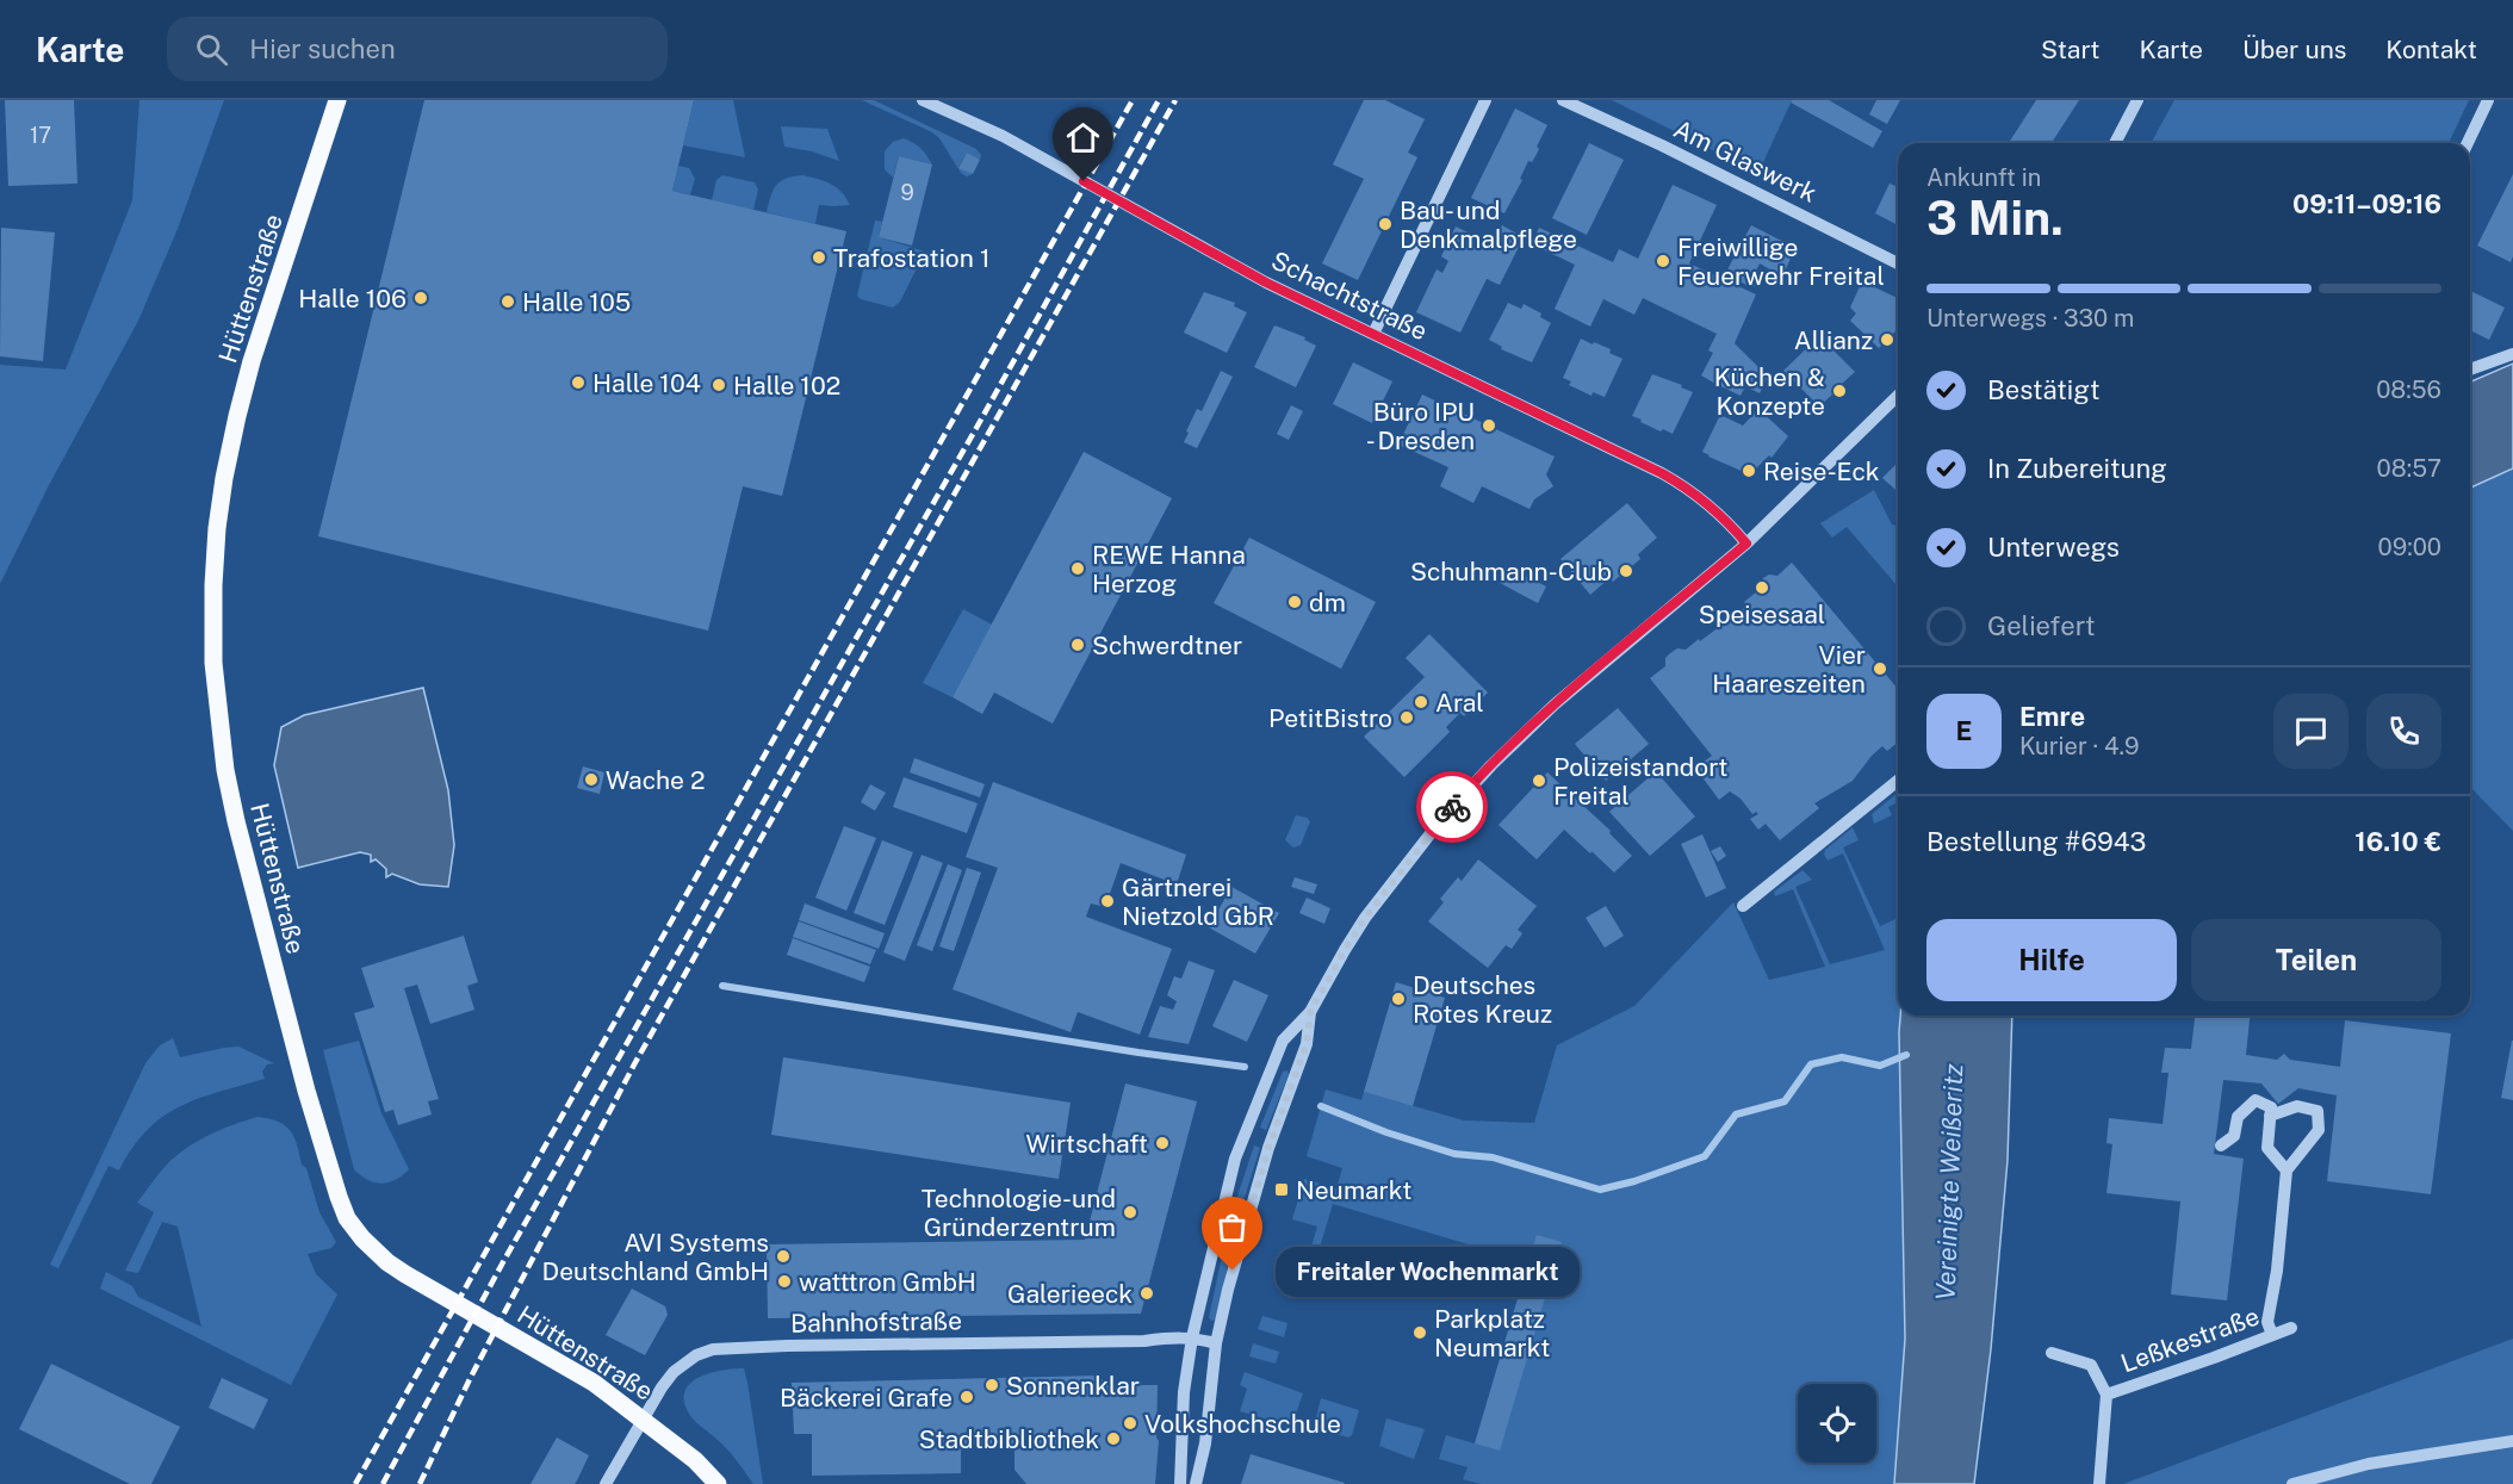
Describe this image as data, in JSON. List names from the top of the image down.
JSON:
{
  "streets": {
    "main road": ["Hüttenstraße"],
    "street": [
      "Am Glaswerk",
      "Schachtstraße",
      "Bahnhofstraße",
      "Leßkestraße"
    ]
  },
  "crossings": [
    ["Hüttenstraße", "Bahnhofstraße"]
  ],
  "water": ["Vereinigte Weißeritz"],
  "places": {
    "other": [
      "Bau- und Denkmalpflege",
      "Trafostation 1",
      "Freiwillige Feuerwehr Freital",
      "Halle 106",
      "Halle 105",
      "Allianz",
      "Halle 104",
      "Halle 102",
      "Küchen & Konzepte",
      "Büro IPU - Dresden",
      "Reise-Eck",
      "REWE Hanna Herzog",
      "Schuhmann-Club",
      "Speisesaal",
      "dm",
      "Schwerdtner",
      "Vier Haareszeiten",
      "Aral",
      "PetitBistro",
      "Wache 2",
      "Polizeistandort Freital",
      "Gärtnerei Nietzold GbR",
      "Deutsches Rotes Kreuz",
      "Wirtschaft",
      "Technologie-und Gründerzentrum",
      "AVI Systems Deutschland GmbH",
      "Freitaler Wochenmarkt",
      "watttron GmbH",
      "Galerieeck",
      "Parkplatz Neumarkt",
      "Sonnenklar",
      "Bäckerei Grafe",
      "Volkshochschule",
      "Stadtbibliothek"
    ],
    "transit": ["Neumarkt"]
  },
  "house_numbers": ["17", "9"],
  "page": {
    "header": "Karte",
    "search": "Hier suchen",
    "nav": [
      "Start",
      "Karte",
      "Über uns",
      "Kontakt"
    ],
    "heading": ["3 Min.", "Ankunft in", "09:11–09:16"],
    "panel": [
      "Emre",
      "Kurier · 4.9",
      "Bestellung #6943",
      "16.10 €"
    ],
    "bar": "Unterwegs · 330 m",
    "list": [
      ["Bestätigt", "08:56"],
      ["In Zubereitung", "08:57"],
      ["Unterwegs", "09:00"],
      "Geliefert"
    ],
    "round": "E",
    "buttons": ["Hilfe", "Teilen"],
    "bubble": "Freitaler Wochenmarkt"
  }
}
